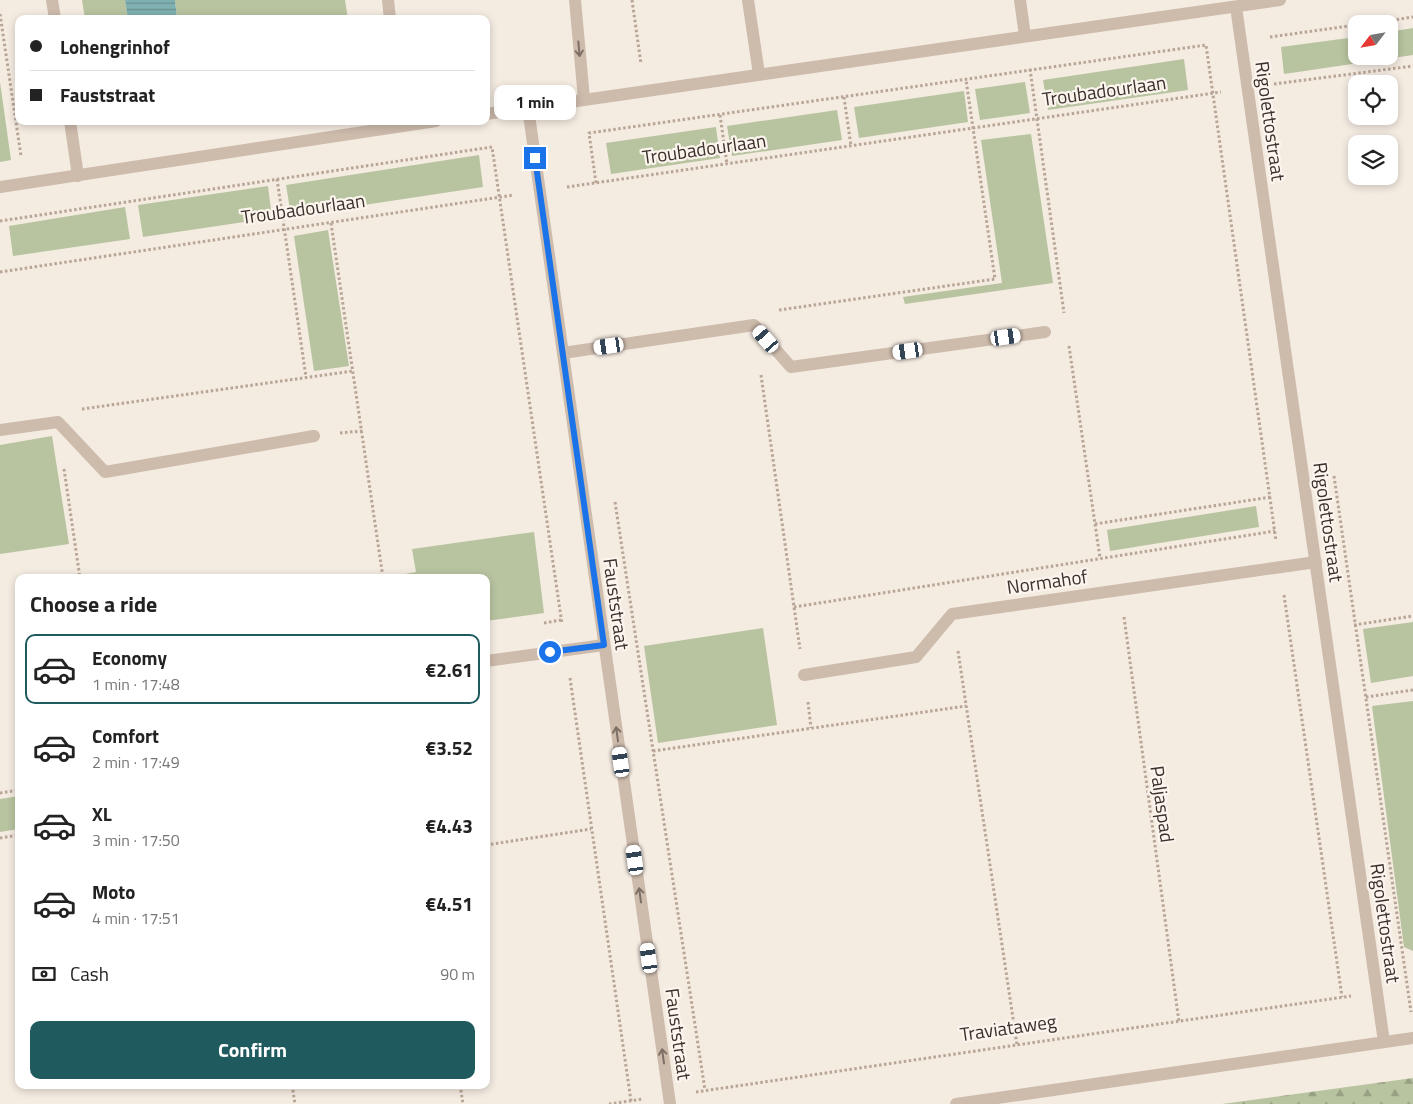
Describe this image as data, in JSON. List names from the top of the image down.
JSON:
{
  "streets": {
    "street": ["Rigolettostraat", "Normahof", "Fauststraat"],
    "path": ["Troubadourlaan", "Paljaspad", "Traviataweg"]
  },
  "crossings": [
    ["Troubadourlaan", "Rigolettostraat"],
    ["Troubadourlaan", "Fauststraat"],
    ["Rigolettostraat", "Normahof"],
    ["Rigolettostraat", "Traviataweg"],
    ["Normahof", "Paljaspad"],
    ["Fauststraat", "Traviataweg"],
    ["Paljaspad", "Traviataweg"]
  ],
  "one_way": ["Fauststraat"],
  "north": "bottom left",
  "page": {
    "banner": ["Lohengrinhof", "Fauststraat"],
    "bubble": "1 min",
    "heading": "Choose a ride",
    "list": [
      {
        "name": "Economy",
        "note": "1 min · 17:48",
        "value": "€2.61"
      },
      {
        "name": "Comfort",
        "note": "2 min · 17:49",
        "value": "€3.52"
      },
      {
        "name": "XL",
        "note": "3 min · 17:50",
        "value": "€4.43"
      },
      {
        "name": "Moto",
        "note": "4 min · 17:51",
        "value": "€4.51"
      }
    ],
    "pay": ["Cash", "90 m"],
    "buttons": "Confirm"
  }
}
